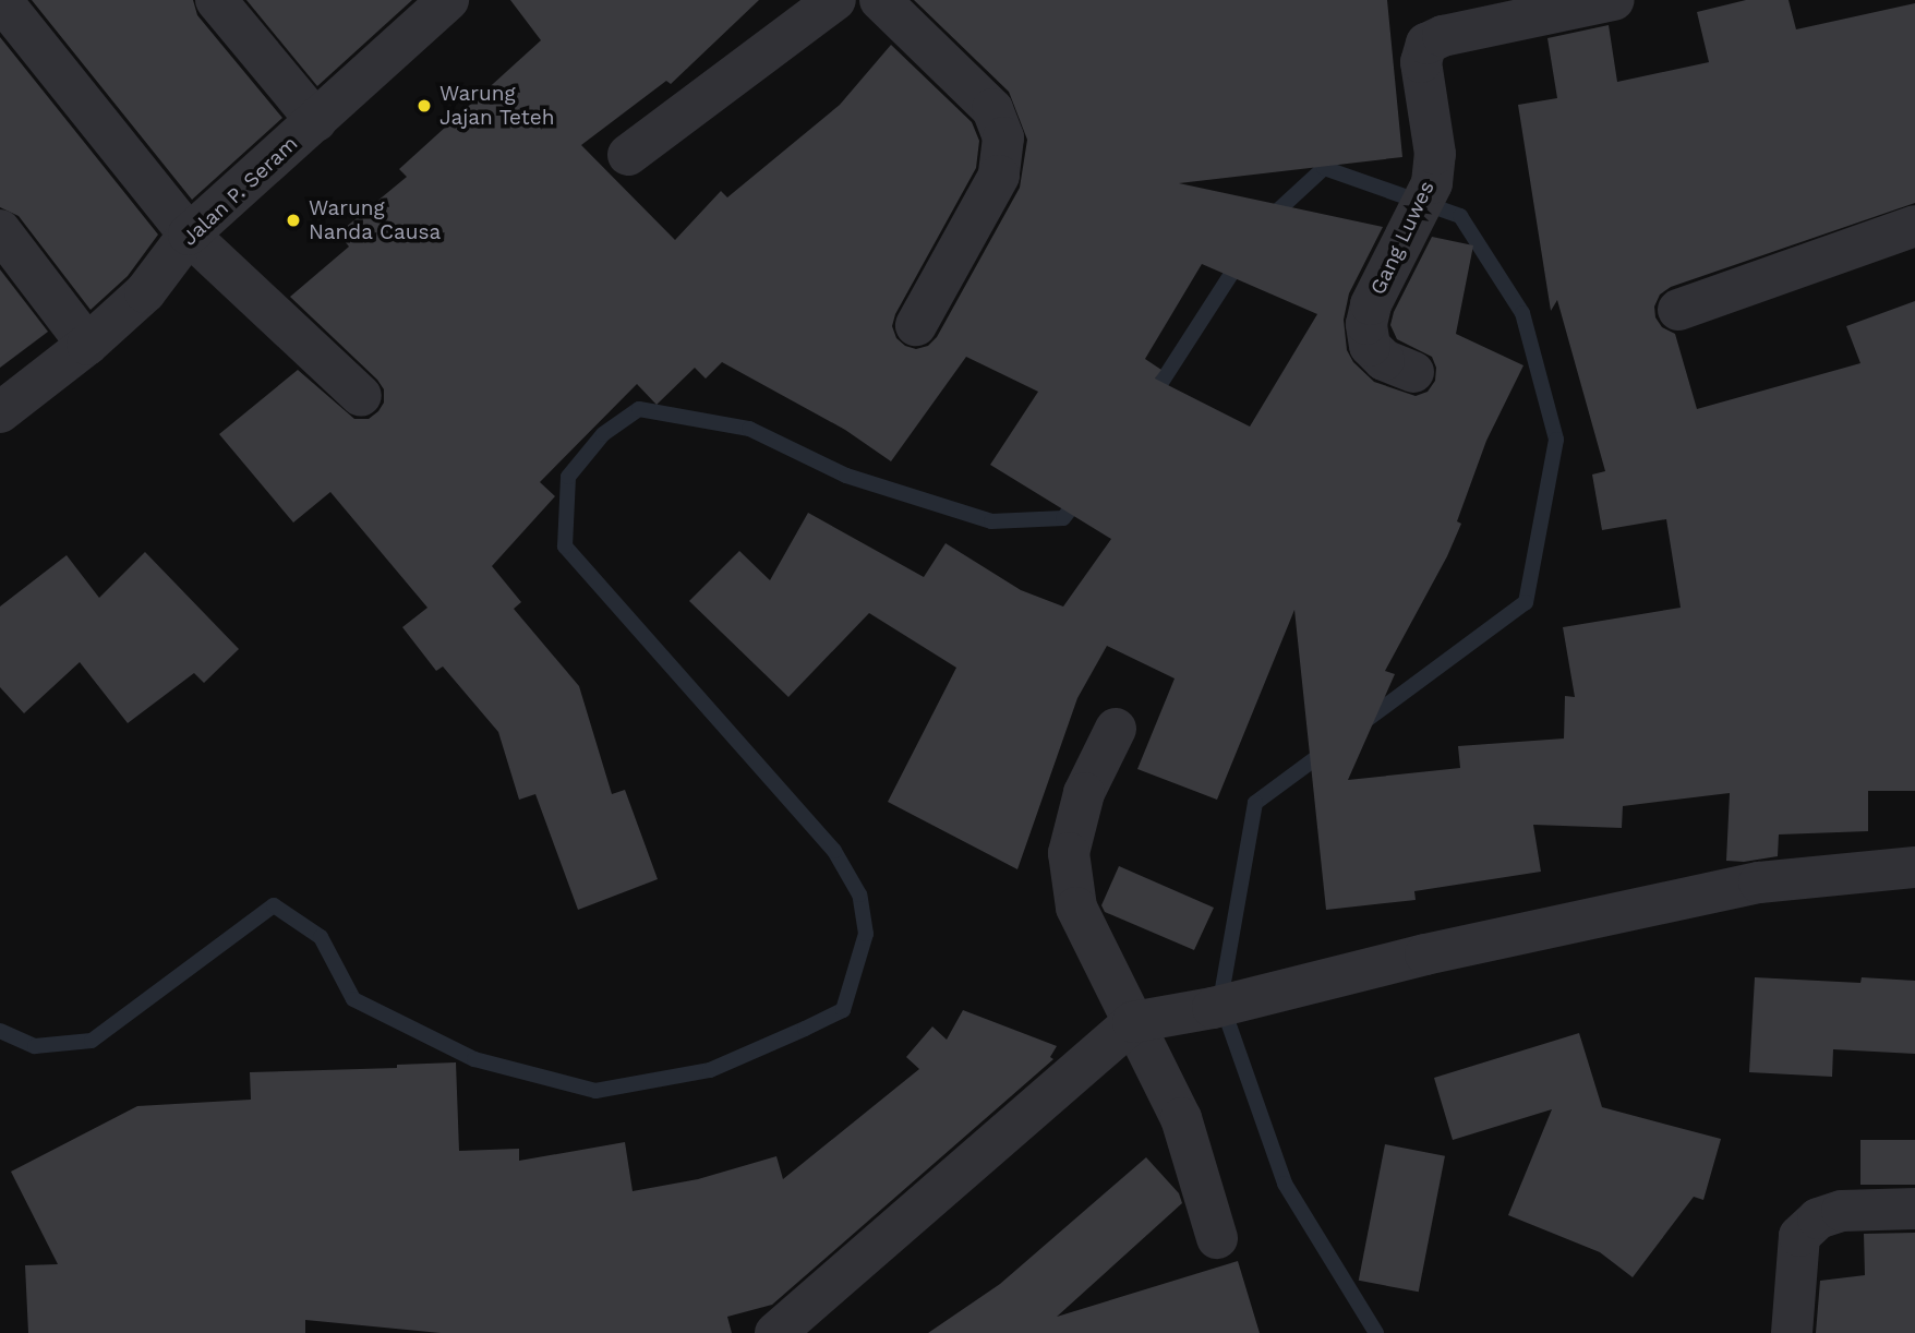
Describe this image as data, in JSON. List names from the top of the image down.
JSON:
{
  "streets": {
    "street": ["Jalan P. Seram", "Gang Luwes"]
  },
  "places": ["Warung Jajan Teteh", "Warung Nanda Causa"]
}
